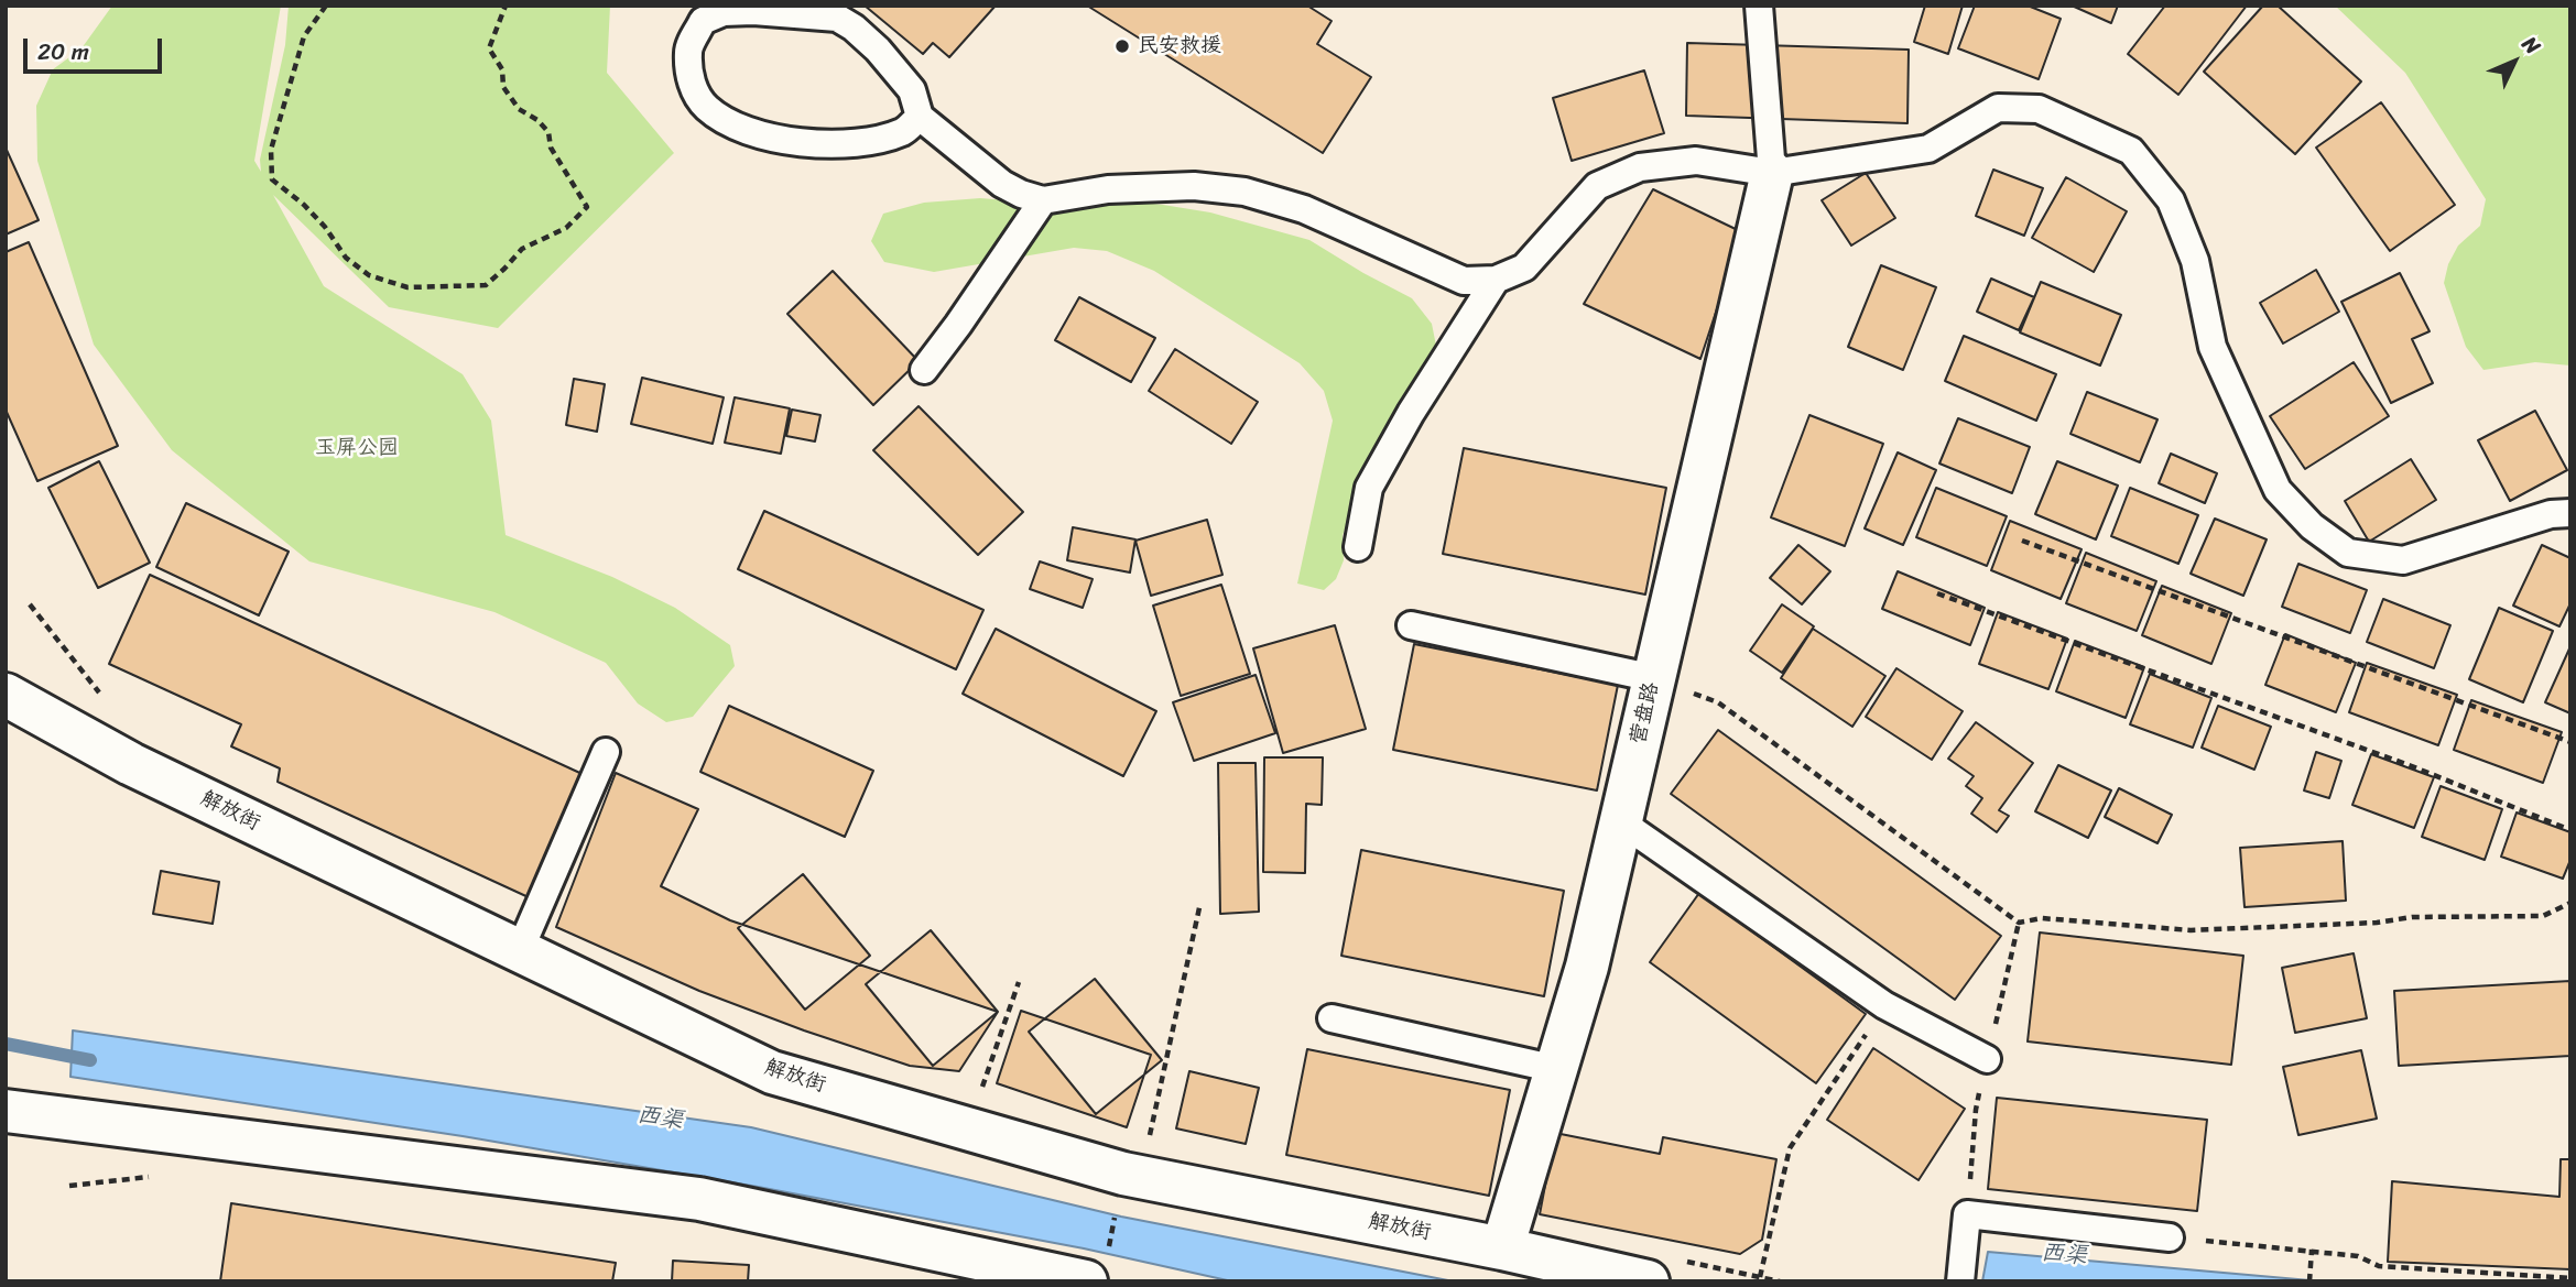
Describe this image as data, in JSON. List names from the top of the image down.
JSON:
{
  "streets": {
    "street": ["营盘路", "解放街"]
  },
  "crossings": [
    ["营盘路", "解放街"]
  ],
  "water": ["西渠"],
  "parks": ["玉屏公园"],
  "places": ["民安救援"],
  "scale_bar": "20 m",
  "north": "top right"
}
